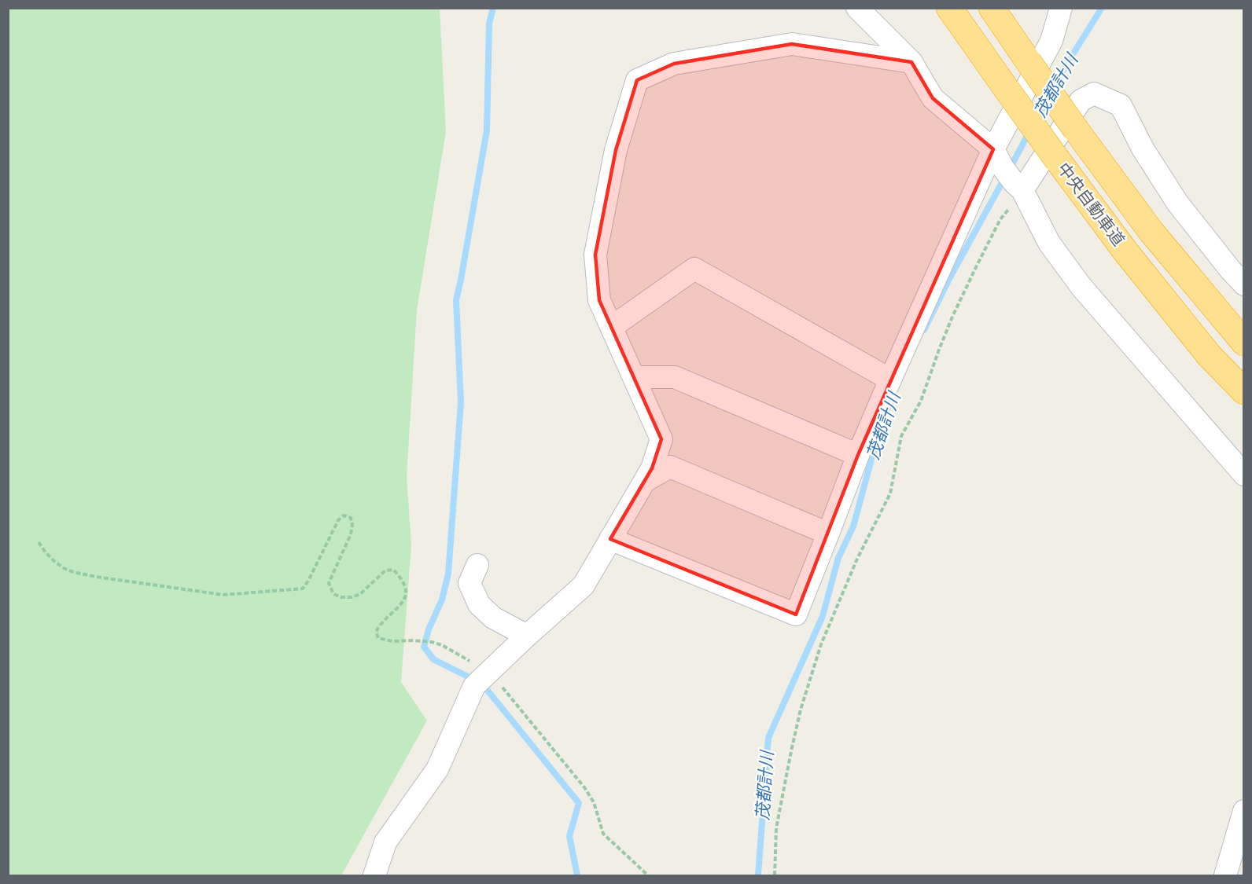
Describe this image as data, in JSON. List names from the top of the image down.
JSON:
{
  "streets": {
    "highway": ["中央自動車道"]
  },
  "water": ["茂都計川"]
}
